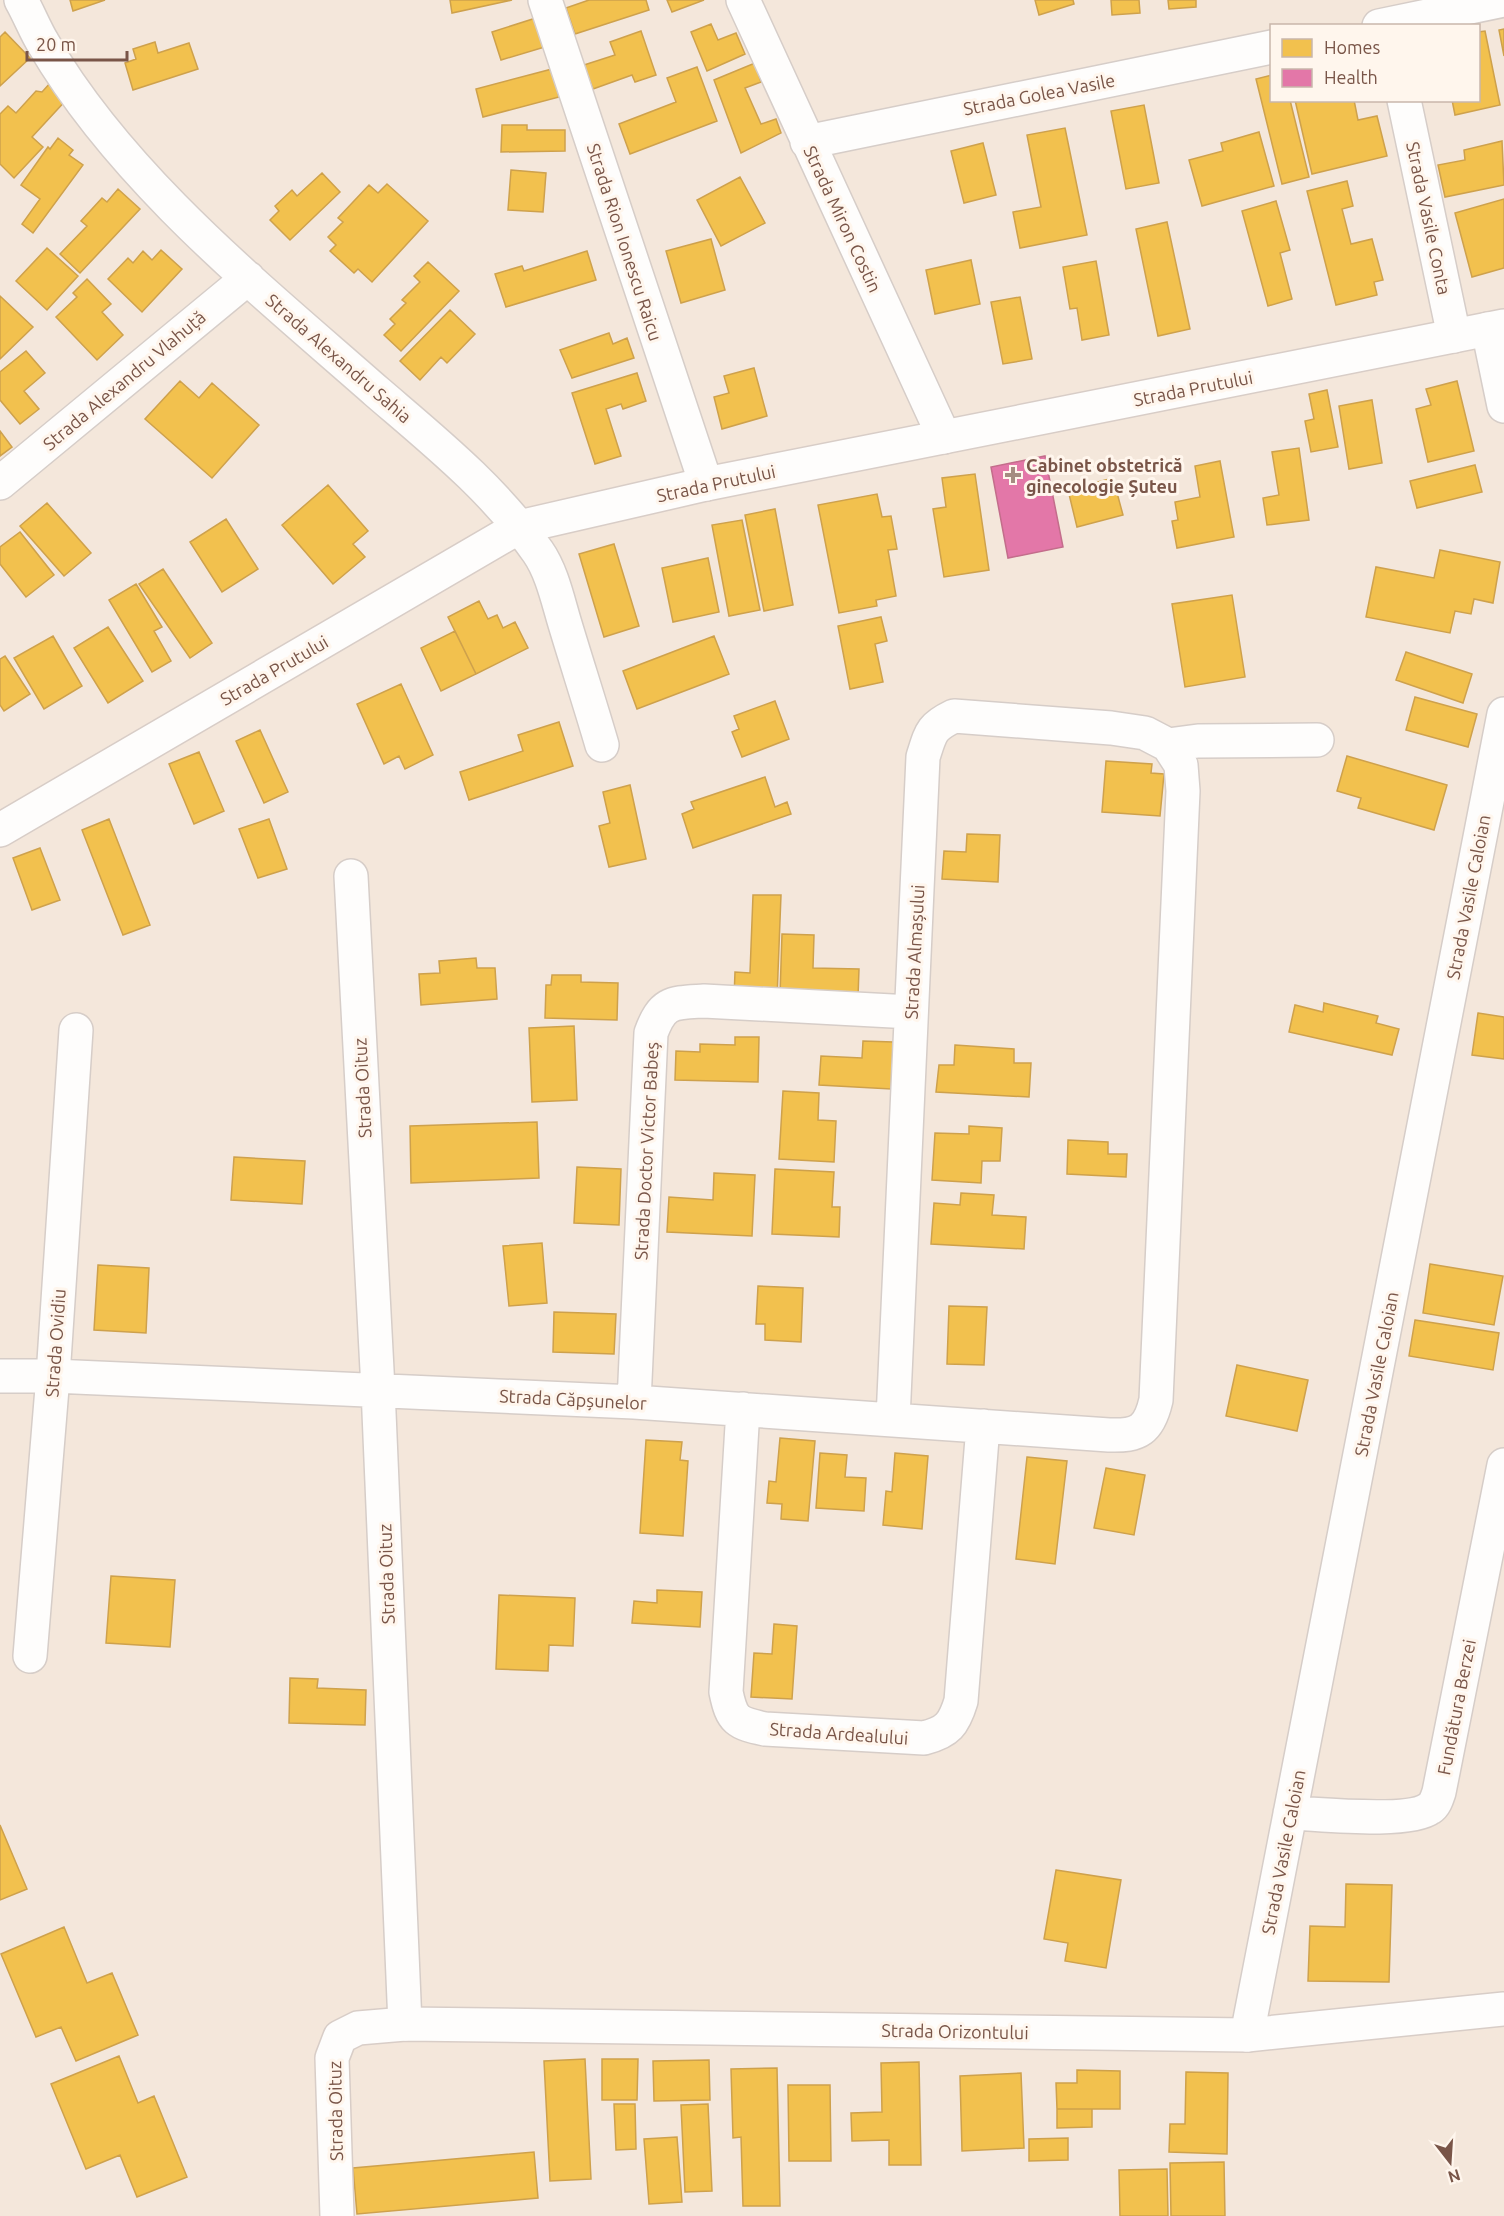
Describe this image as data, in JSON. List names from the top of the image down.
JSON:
{
  "streets": {
    "street": [
      "Strada Golea Vasile",
      "Strada Vasile Conta",
      "Strada Miron Costin",
      "Strada Rion Ionescu Raicu",
      "Strada Alexandru Sahia",
      "Strada Alexandru Vlahuță",
      "Strada Prutului",
      "Strada Vasile Caloian",
      "Strada Almașului",
      "Strada Oituz",
      "Strada Doctor Victor Babeș",
      "Strada Ovidiu",
      "Strada Căpșunelor",
      "Fundătura Berzei",
      "Strada Ardealului",
      "Strada Orizontului"
    ]
  },
  "crossings": [
    ["Strada Golea Vasile", "Strada Miron Costin"],
    ["Strada Vasile Conta", "Strada Prutului"],
    ["Strada Miron Costin", "Strada Prutului"],
    ["Strada Rion Ionescu Raicu", "Strada Prutului"],
    ["Strada Alexandru Sahia", "Strada Alexandru Vlahuță"],
    ["Strada Alexandru Sahia", "Strada Prutului"],
    ["Strada Vasile Caloian", "Fundătura Berzei"],
    ["Strada Vasile Caloian", "Strada Orizontului"],
    ["Strada Almașului", "Strada Doctor Victor Babeș"],
    ["Strada Almașului", "Strada Căpșunelor"],
    ["Strada Oituz", "Strada Căpșunelor"],
    ["Strada Oituz", "Strada Orizontului"],
    ["Strada Doctor Victor Babeș", "Strada Căpșunelor"],
    ["Strada Ovidiu", "Strada Căpșunelor"],
    ["Strada Căpșunelor", "Strada Ardealului"]
  ],
  "places": {
    "health": ["Cabinet obstetrică ginecologie Șuteu"]
  },
  "legend": ["Homes", "Health"],
  "scale_bar": "20 m",
  "north": "bottom"
}
